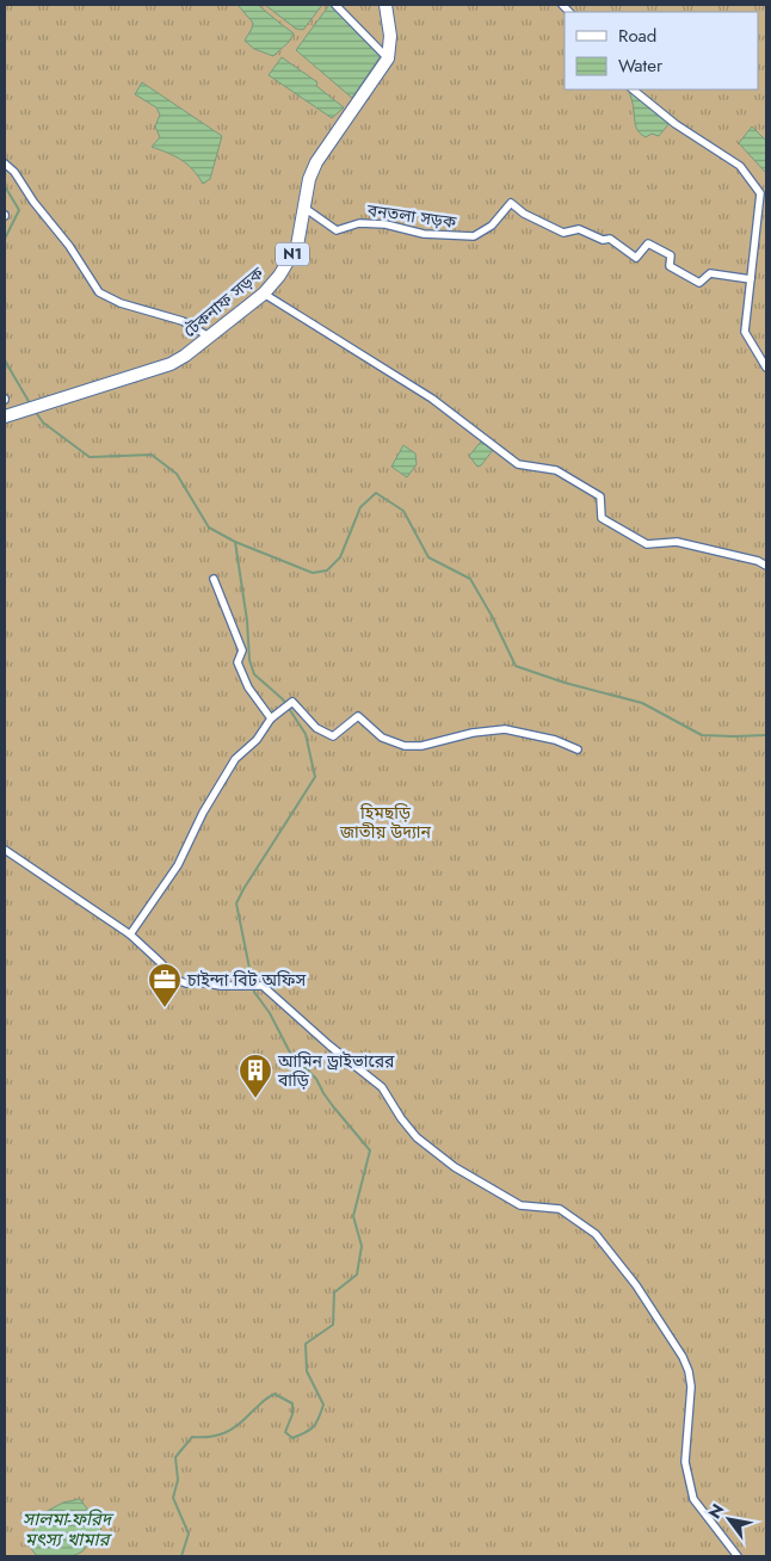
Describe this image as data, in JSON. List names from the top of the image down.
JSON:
{
  "streets": {
    "highway": ["N1", "টেকনাফ সড়ক"],
    "street": ["বনতলা সড়ক"]
  },
  "crossings": [
    ["বনতলা সড়ক", "টেকনাফ সড়ক"]
  ],
  "water": ["সালমা-ফরিদ মৎস্য খামার"],
  "parks": ["হিমছড়ি জাতীয় উদ্যান"],
  "places": {
    "office": ["চাইন্দা বিট অফিস"],
    "building": ["আমিন ড্রাইভারের বাড়ি"]
  },
  "legend": ["Road", "Water"],
  "north": "top left"
}
